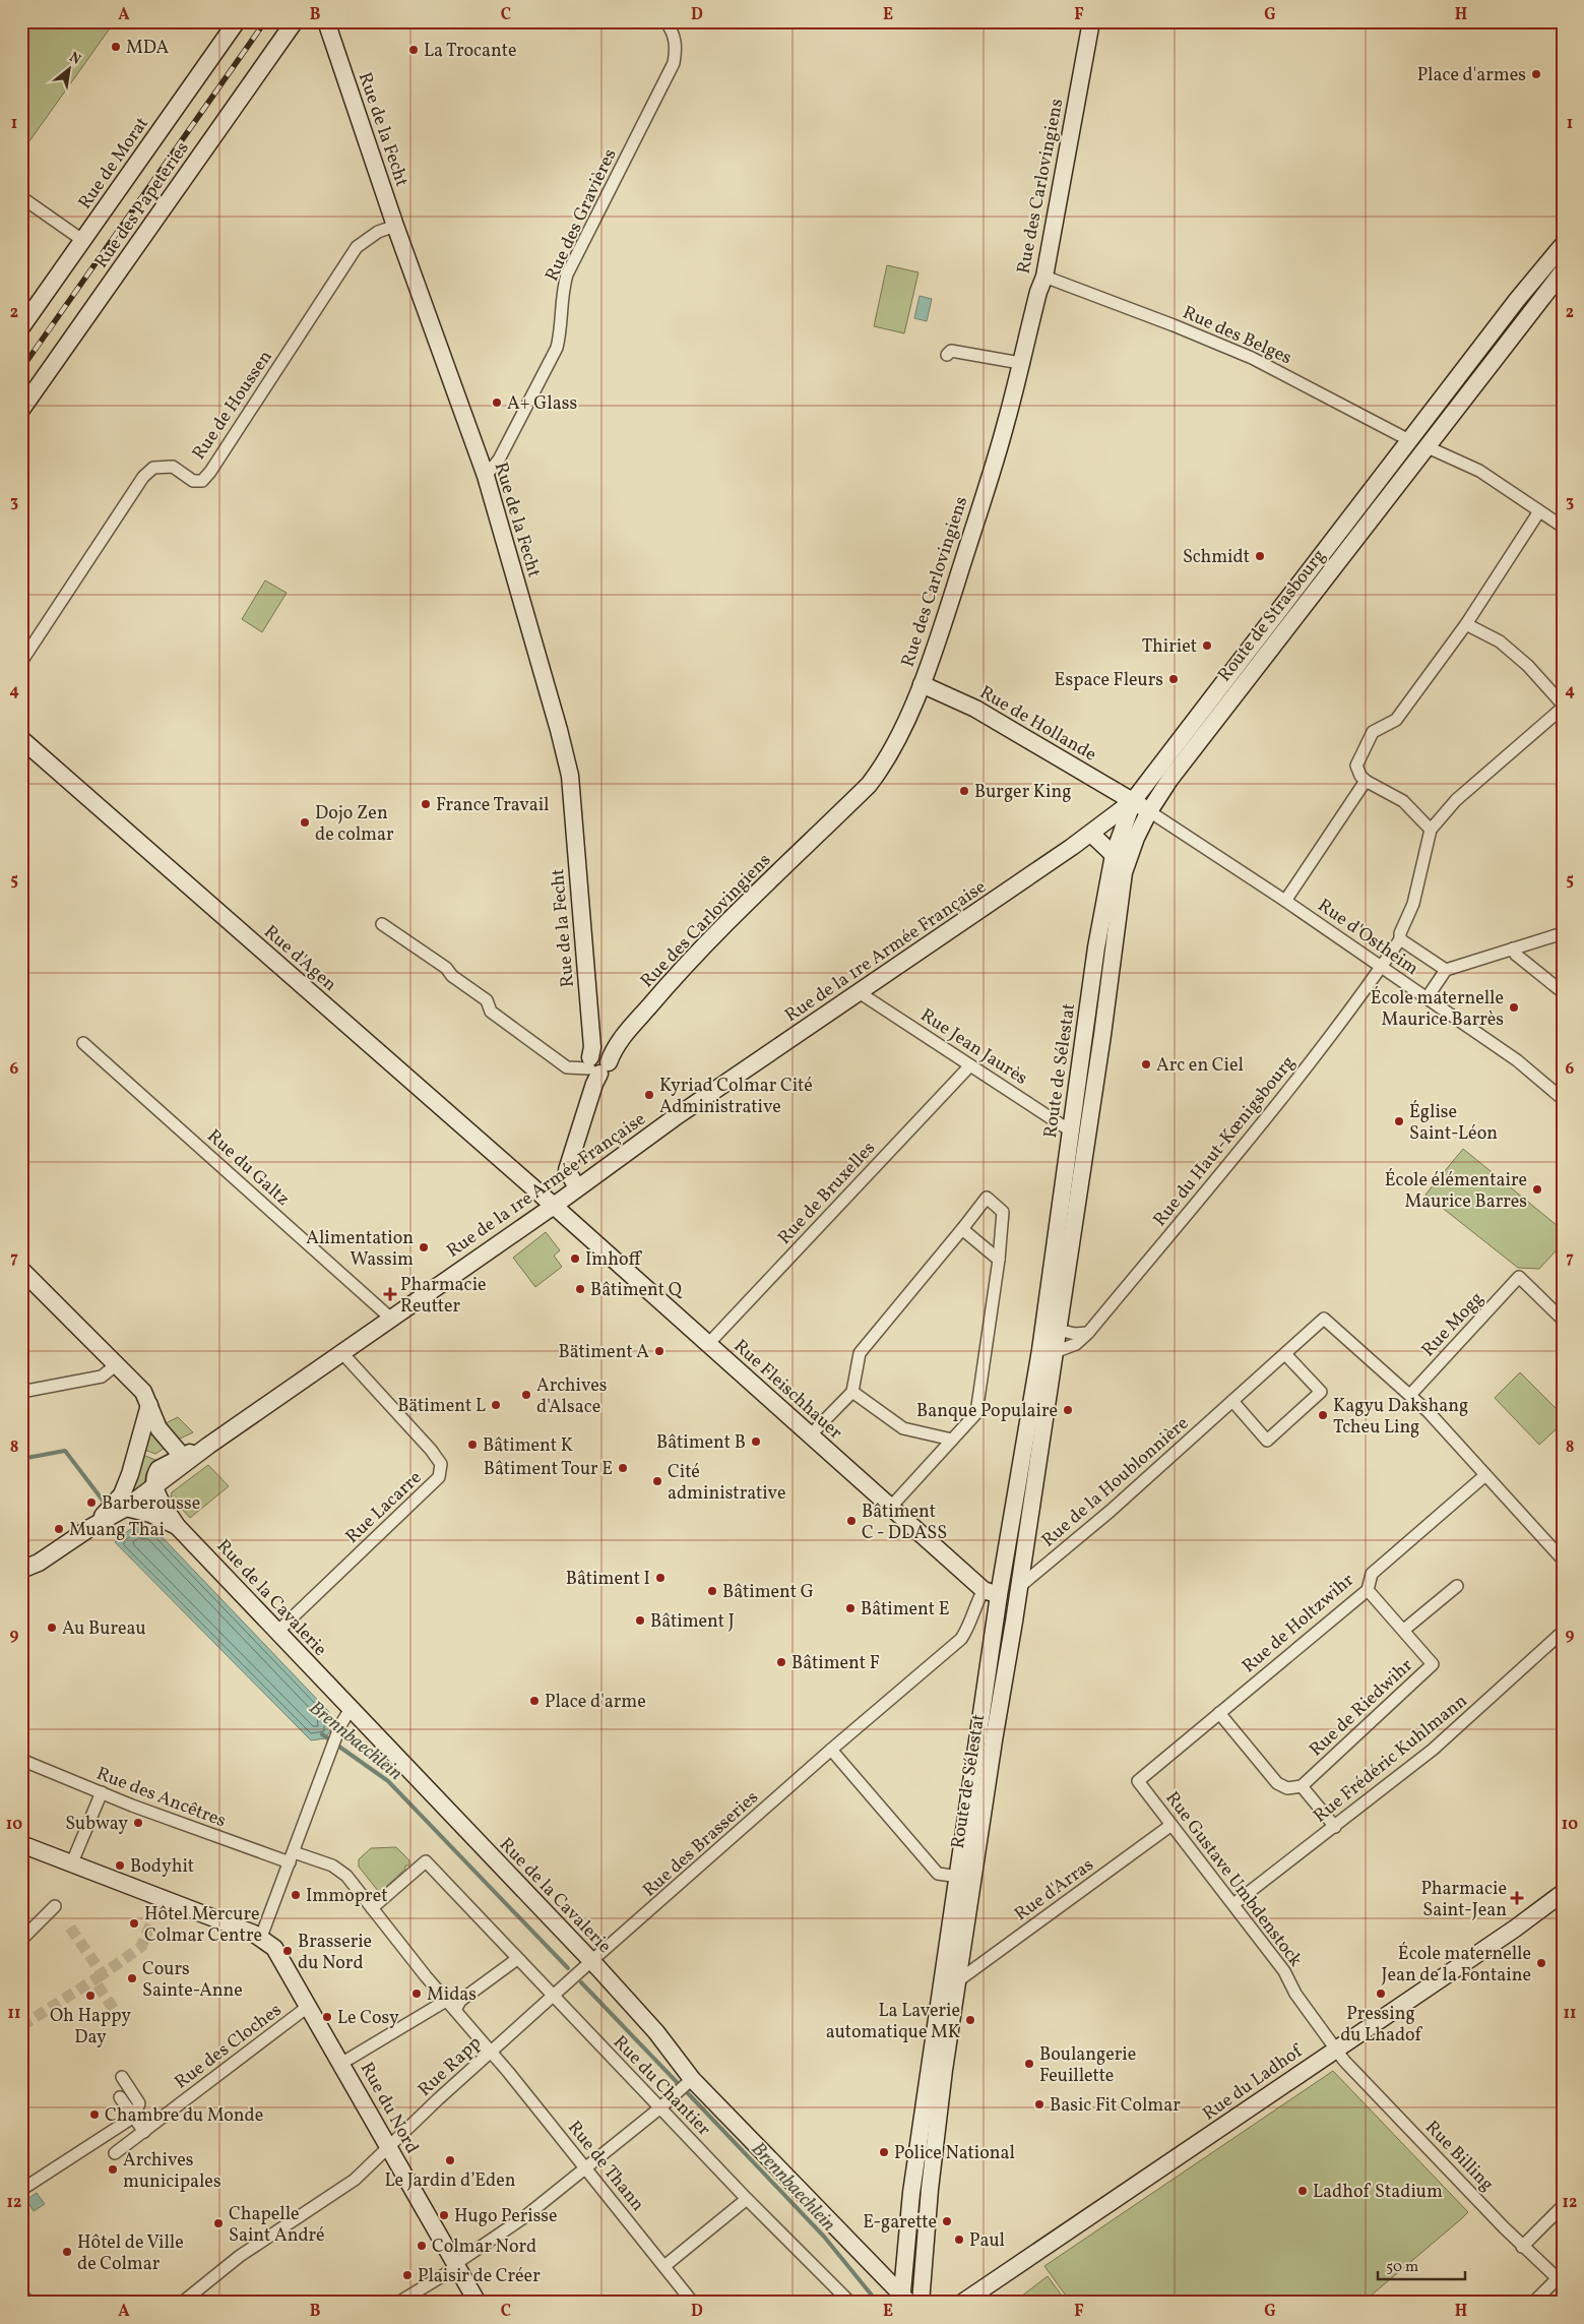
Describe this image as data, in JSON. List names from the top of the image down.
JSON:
{
  "streets": {
    "main road": [
      "Rue de la Fecht",
      "Rue de Morat",
      "Rue des Carlovingiens",
      "Rue des Papeteries",
      "Route de Strasbourg",
      "Rue de Hollande",
      "Rue de la 1re Armée Française",
      "Rue d'Agen",
      "Route de Sélestat",
      "Rue Fleischhauer",
      "Rue de la Cavalerie",
      "Rue du Ladhof",
      "Rue du Nord"
    ],
    "street": [
      "Rue des Gravières",
      "Rue des Belges",
      "Rue de Houssen",
      "Rue d'Ostheim",
      "Rue Jean Jaurès",
      "Rue du Haut-Kœnigsbourg",
      "Rue du Galtz",
      "Rue de Bruxelles",
      "Rue Mogg",
      "Rue de la Houblonnière",
      "Rue Lacarre",
      "Rue de Holtzwihr",
      "Rue de Riedwihr",
      "Rue Frédéric Kuhlmann",
      "Rue des Ancêtres",
      "Rue des Brasseries",
      "Rue Gustave Umbdenstock",
      "Rue d'Arras",
      "Rue des Cloches",
      "Rue Rapp",
      "Rue du Chantier",
      "Rue Billing",
      "Rue de Thann"
    ]
  },
  "crossings": [
    ["Rue de la Fecht", "Rue des Carlovingiens"],
    ["Rue de la Fecht", "Rue des Gravières"],
    ["Rue de la Fecht", "Rue de Houssen"],
    ["Rue de la Fecht", "Rue de la 1re Armée Française"],
    ["Rue des Carlovingiens", "Rue des Belges"],
    ["Rue des Carlovingiens", "Rue de Hollande"],
    ["Rue des Belges", "Route de Strasbourg"],
    ["Route de Strasbourg", "Rue de Hollande"],
    ["Route de Strasbourg", "Rue d'Ostheim"],
    ["Route de Strasbourg", "Rue de la 1re Armée Française"],
    ["Route de Strasbourg", "Route de Sélestat"],
    ["Rue de Hollande", "Rue d'Ostheim"],
    ["Rue de Hollande", "Rue de la 1re Armée Française"],
    ["Rue de Hollande", "Route de Sélestat"],
    ["Rue d'Ostheim", "Route de Sélestat"],
    ["Rue d'Ostheim", "Rue du Haut-Kœnigsbourg"],
    ["Rue de la 1re Armée Française", "Rue d'Agen"],
    ["Rue de la 1re Armée Française", "Rue Jean Jaurès"],
    ["Rue de la 1re Armée Française", "Route de Sélestat"],
    ["Rue de la 1re Armée Française", "Rue du Galtz"],
    ["Rue de la 1re Armée Française", "Rue Fleischhauer"],
    ["Rue de la 1re Armée Française", "Rue Lacarre"],
    ["Rue d'Agen", "Rue Fleischhauer"],
    ["Rue Jean Jaurès", "Route de Sélestat"],
    ["Rue Jean Jaurès", "Rue de Bruxelles"],
    ["Route de Sélestat", "Rue du Haut-Kœnigsbourg"],
    ["Route de Sélestat", "Rue Fleischhauer"],
    ["Route de Sélestat", "Rue de la Houblonnière"],
    ["Route de Sélestat", "Rue de la Cavalerie"],
    ["Route de Sélestat", "Rue des Brasseries"],
    ["Route de Sélestat", "Rue d'Arras"],
    ["Rue de Bruxelles", "Rue Fleischhauer"],
    ["Rue Mogg", "Rue de la Houblonnière"],
    ["Rue Fleischhauer", "Rue des Brasseries"],
    ["Rue Lacarre", "Rue de la Cavalerie"],
    ["Rue de la Cavalerie", "Rue des Brasseries"],
    ["Rue de la Cavalerie", "Rue Rapp"],
    ["Rue de Holtzwihr", "Rue de Riedwihr"],
    ["Rue de Holtzwihr", "Rue Gustave Umbdenstock"],
    ["Rue Frédéric Kuhlmann", "Rue Gustave Umbdenstock"],
    ["Rue des Ancêtres", "Rue du Chantier"],
    ["Rue des Ancêtres", "Rue de Thann"],
    ["Rue des Brasseries", "Rue Rapp"],
    ["Rue Gustave Umbdenstock", "Rue d'Arras"],
    ["Rue Gustave Umbdenstock", "Rue du Ladhof"],
    ["Rue Gustave Umbdenstock", "Rue Billing"],
    ["Rue des Cloches", "Rue du Nord"],
    ["Rue Rapp", "Rue du Chantier"],
    ["Rue Rapp", "Rue du Nord"],
    ["Rue Rapp", "Rue de Thann"],
    ["Rue du Ladhof", "Rue Billing"],
    ["Rue du Chantier", "Rue de Thann"]
  ],
  "water": ["Brennbaechlein"],
  "places": {
    "other": [
      "MDA",
      "La Trocante",
      "Place d'armes",
      "A+ Glass",
      "Schmidt",
      "Thiriet",
      "Espace Fleurs",
      "Burger King",
      "France Travail",
      "Dojo Zen de colmar",
      "École maternelle Maurice Barrès",
      "Arc en Ciel",
      "Kyriad Colmar Cité Administrative",
      "Église Saint-Léon",
      "École élémentaire Maurice Barres",
      "Alimentation Wassim",
      "Imhoff",
      "Bâtiment Q",
      "Bätiment A",
      "Archives d'Alsace",
      "Bätiment L",
      "Banque Populaire",
      "Kagyu Dakshang Tcheu Ling",
      "Bâtiment B",
      "Bâtiment K",
      "Bâtiment Tour E",
      "Cité administrative",
      "Barberousse",
      "Bâtiment C - DDASS",
      "Muang Thai",
      "Bâtiment I",
      "Bâtiment G",
      "Bâtiment E",
      "Bâtiment J",
      "Au Bureau",
      "Bâtiment F",
      "Place d'arme",
      "Subway",
      "Bodyhit",
      "Immopret",
      "Hôtel Mercure Colmar Centre",
      "Brasserie du Nord",
      "École maternelle Jean de la Fontaine",
      "Cours Sainte-Anne",
      "Midas",
      "Pressing du Lhadof",
      "Oh Happy Day",
      "Le Cosy",
      "La Laverie automatique MK",
      "Boulangerie Feuillette",
      "Basic Fit Colmar",
      "Chambre du Monde",
      "Police National",
      "Le Jardin d’Eden",
      "Archives municipales",
      "Ladhof Stadium",
      "Hugo Perisse",
      "E-garette",
      "Chapelle Saint André",
      "Paul",
      "Colmar Nord",
      "Hôtel de Ville de Colmar",
      "Plaisir de Créer"
    ],
    "health": ["Pharmacie Reutter", "Pharmacie Saint-Jean"]
  },
  "scale_bar": "50 m",
  "north": "top right",
  "grid": {
    "columns": [
      "A",
      "B",
      "C",
      "D",
      "E",
      "F",
      "G",
      "H"
    ],
    "rows": [
      "1",
      "2",
      "3",
      "4",
      "5",
      "6",
      "7",
      "8",
      "9",
      "10",
      "11",
      "12"
    ]
  }
}
